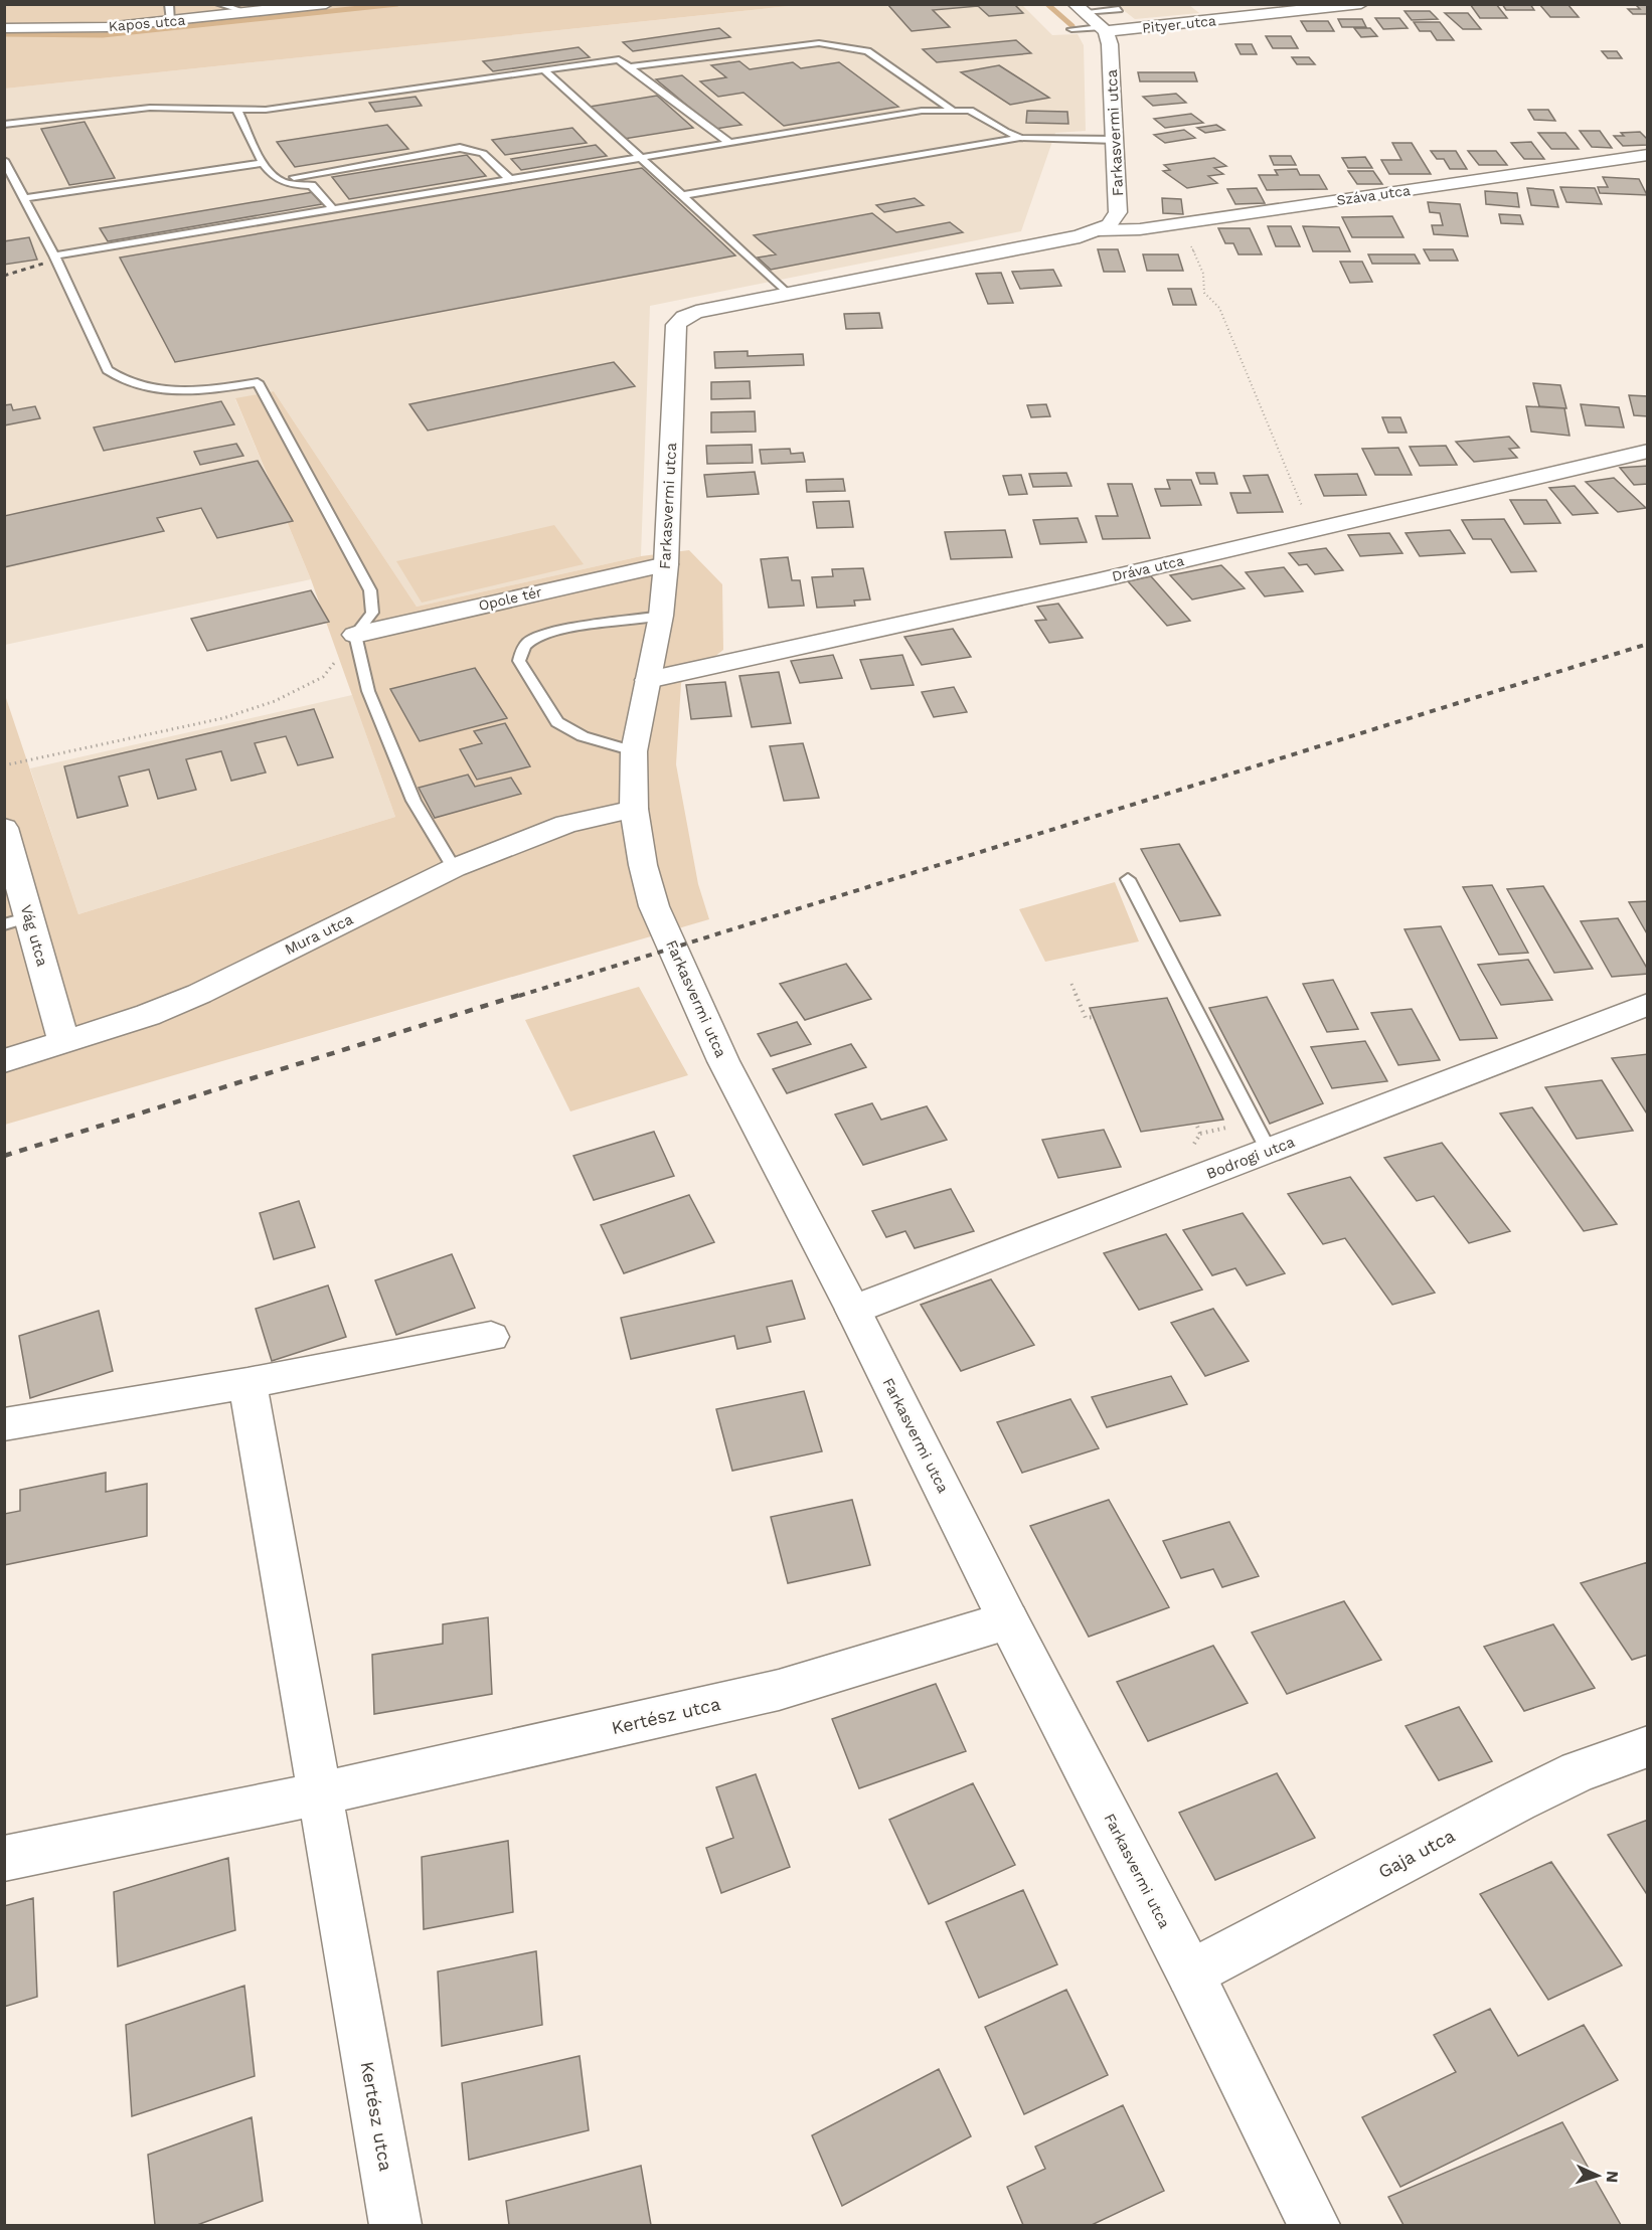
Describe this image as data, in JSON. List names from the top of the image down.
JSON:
{
  "streets": {
    "street": [
      "Kapos utca",
      "Pityer utca",
      "Farkasvermi utca",
      "Száva utca",
      "Dráva utca",
      "Opole tér",
      "Mura utca",
      "Vág utca",
      "Bodrogi utca",
      "Kertész utca",
      "Gaja utca"
    ]
  },
  "crossings": [
    ["Pityer utca", "Farkasvermi utca"],
    ["Farkasvermi utca", "Száva utca"],
    ["Farkasvermi utca", "Dráva utca"],
    ["Farkasvermi utca", "Opole tér"],
    ["Farkasvermi utca", "Mura utca"],
    ["Farkasvermi utca", "Bodrogi utca"],
    ["Farkasvermi utca", "Kertész utca"],
    ["Farkasvermi utca", "Gaja utca"],
    ["Mura utca", "Vág utca"]
  ],
  "north": "right"
}
